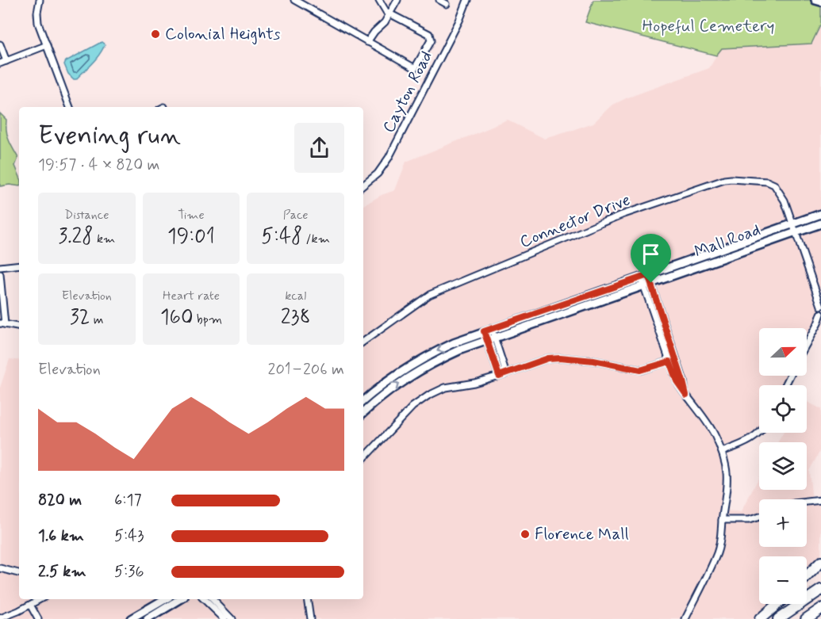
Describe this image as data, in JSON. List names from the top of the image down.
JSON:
{
  "streets": {
    "main road": ["Mall Road"],
    "street": ["Cayton Road", "Connector Drive"]
  },
  "crossings": [
    ["Connector Drive", "Mall Road"]
  ],
  "parks": ["Hopeful Cemetery"],
  "places": ["Colonial Heights", "Florence Mall"],
  "north": "right",
  "page": {
    "heading": ["Evening run", "19:57 · 4 × 820 m"],
    "stats": [
      ["Distance", "3.28 km"],
      ["Time", "19:01"],
      ["Pace", "5:48 /km"],
      ["Elevation", "32 m"],
      ["Heart rate", "160 bpm"],
      ["kcal", "238"]
    ],
    "map_buttons": ["+", "−"],
    "chart": ["Elevation", "201–206 m"],
    "list": [
      {
        "name": "820 m",
        "note": "6:17"
      },
      {
        "name": "1.6 km",
        "note": "5:43"
      },
      {
        "name": "2.5 km",
        "note": "5:36"
      }
    ]
  }
}
